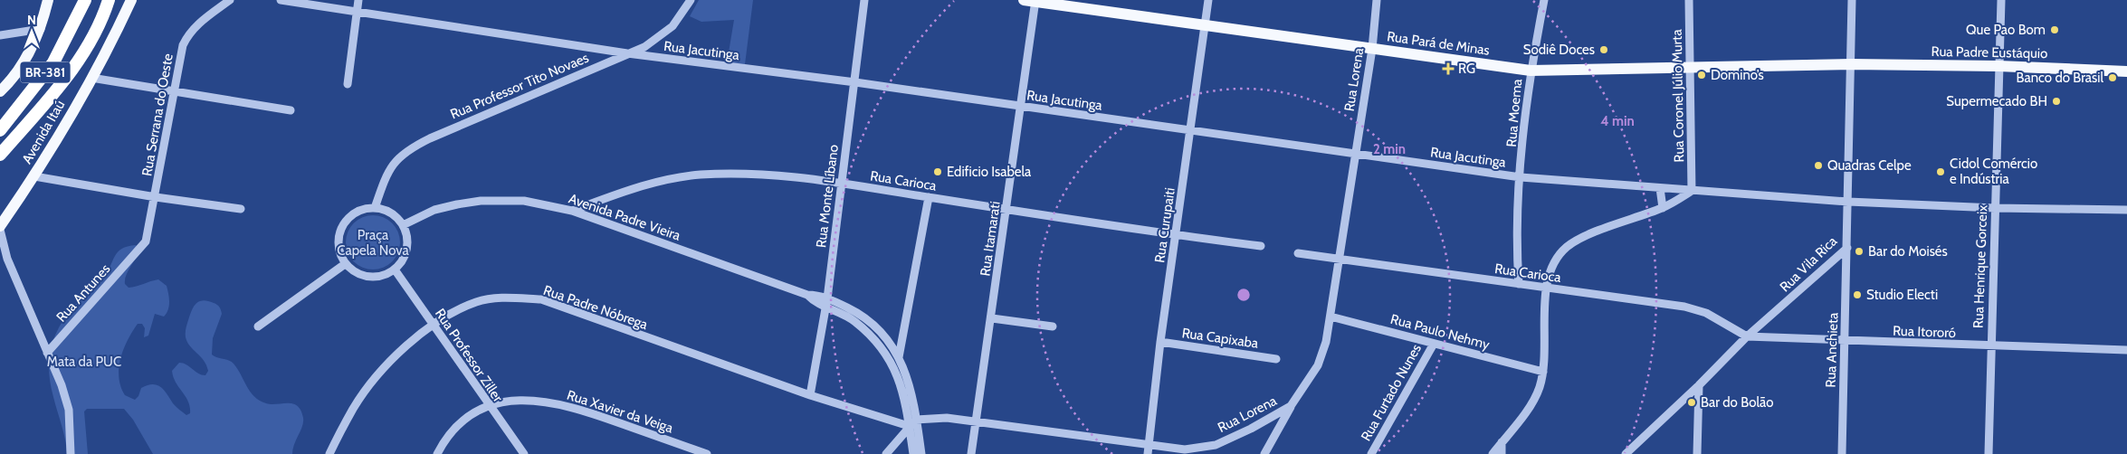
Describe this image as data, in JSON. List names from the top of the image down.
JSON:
{
  "streets": {
    "highway": ["BR-381"],
    "main road": ["Rua Pará de Minas", "Rua Padre Eustáquio", "Avenida Itaú"],
    "street": [
      "Rua Jacutinga",
      "Rua Lorena",
      "Rua Professor Tito Novaes",
      "Rua Coronel Júlio Murta",
      "Rua Moema",
      "Rua Serrana do Oeste",
      "Rua Carioca",
      "Rua Monte Líbano",
      "Avenida Padre Vieira",
      "Rua Curupaiti",
      "Rua Itamarati",
      "Rua Vila Rica",
      "Rua Henrique Gorceix",
      "Rua Antunes",
      "Rua Padre Nóbrega",
      "Rua Paulo Nehmy",
      "Rua Itororó",
      "Rua Capixaba",
      "Rua Anchieta",
      "Rua Professor Ziller",
      "Rua Furtado Nunes",
      "Rua Xavier da Veiga"
    ]
  },
  "crossings": [
    ["Rua Pará de Minas", "Rua Padre Eustáquio"],
    ["Rua Pará de Minas", "Rua Lorena"],
    ["Rua Pará de Minas", "Rua Coronel Júlio Murta"],
    ["Rua Pará de Minas", "Rua Moema"],
    ["Rua Pará de Minas", "Rua Curupaiti"],
    ["Rua Pará de Minas", "Rua Itamarati"],
    ["Rua Pará de Minas", "Rua Vila Rica"],
    ["Rua Jacutinga", "Rua Lorena"],
    ["Rua Jacutinga", "Rua Professor Tito Novaes"],
    ["Rua Jacutinga", "Rua Coronel Júlio Murta"],
    ["Rua Jacutinga", "Rua Moema"],
    ["Rua Jacutinga", "Rua Monte Líbano"],
    ["Rua Jacutinga", "Rua Curupaiti"],
    ["Rua Jacutinga", "Rua Itamarati"],
    ["Rua Jacutinga", "Rua Vila Rica"],
    ["Rua Jacutinga", "Rua Henrique Gorceix"],
    ["Rua Padre Eustáquio", "Rua Vila Rica"],
    ["Rua Padre Eustáquio", "Rua Henrique Gorceix"],
    ["Rua Lorena", "Rua Carioca"],
    ["Rua Lorena", "Rua Curupaiti"],
    ["Rua Lorena", "Rua Itamarati"],
    ["Rua Lorena", "Rua Paulo Nehmy"],
    ["Rua Professor Tito Novaes", "Avenida Padre Vieira"],
    ["Rua Professor Tito Novaes", "Rua Professor Ziller"],
    ["Rua Moema", "Rua Carioca"],
    ["Rua Serrana do Oeste", "Rua Antunes"],
    ["Avenida Itaú", "Rua Antunes"],
    ["Rua Carioca", "Rua Monte Líbano"],
    ["Rua Carioca", "Avenida Padre Vieira"],
    ["Rua Carioca", "Rua Curupaiti"],
    ["Rua Carioca", "Rua Itamarati"],
    ["Rua Carioca", "Rua Vila Rica"],
    ["Rua Carioca", "Rua Itororó"],
    ["Rua Monte Líbano", "Avenida Padre Vieira"],
    ["Rua Monte Líbano", "Rua Padre Nóbrega"],
    ["Avenida Padre Vieira", "Rua Professor Ziller"],
    ["Rua Curupaiti", "Rua Capixaba"],
    ["Rua Vila Rica", "Rua Itororó"],
    ["Rua Vila Rica", "Rua Anchieta"],
    ["Rua Henrique Gorceix", "Rua Itororó"],
    ["Rua Padre Nóbrega", "Rua Professor Ziller"],
    ["Rua Paulo Nehmy", "Rua Furtado Nunes"],
    ["Rua Itororó", "Rua Anchieta"],
    ["Rua Professor Ziller", "Rua Xavier da Veiga"]
  ],
  "parks": ["Praça Capela Nova", "Mata da PUC"],
  "places": {
    "other": [
      "Que Pao Bom",
      "Sodiê Doces",
      "Domino’s",
      "Banco do Brasil",
      "Supermecado BH",
      "Quadras Celpe",
      "Edificio Isabela",
      "Cidol Comércio e Indústria",
      "Bar do Moisés",
      "Studio Electi",
      "Bar do Bolão"
    ],
    "health": ["RG"]
  },
  "north": "top",
  "rings": ["4 min", "2 min"]
}
